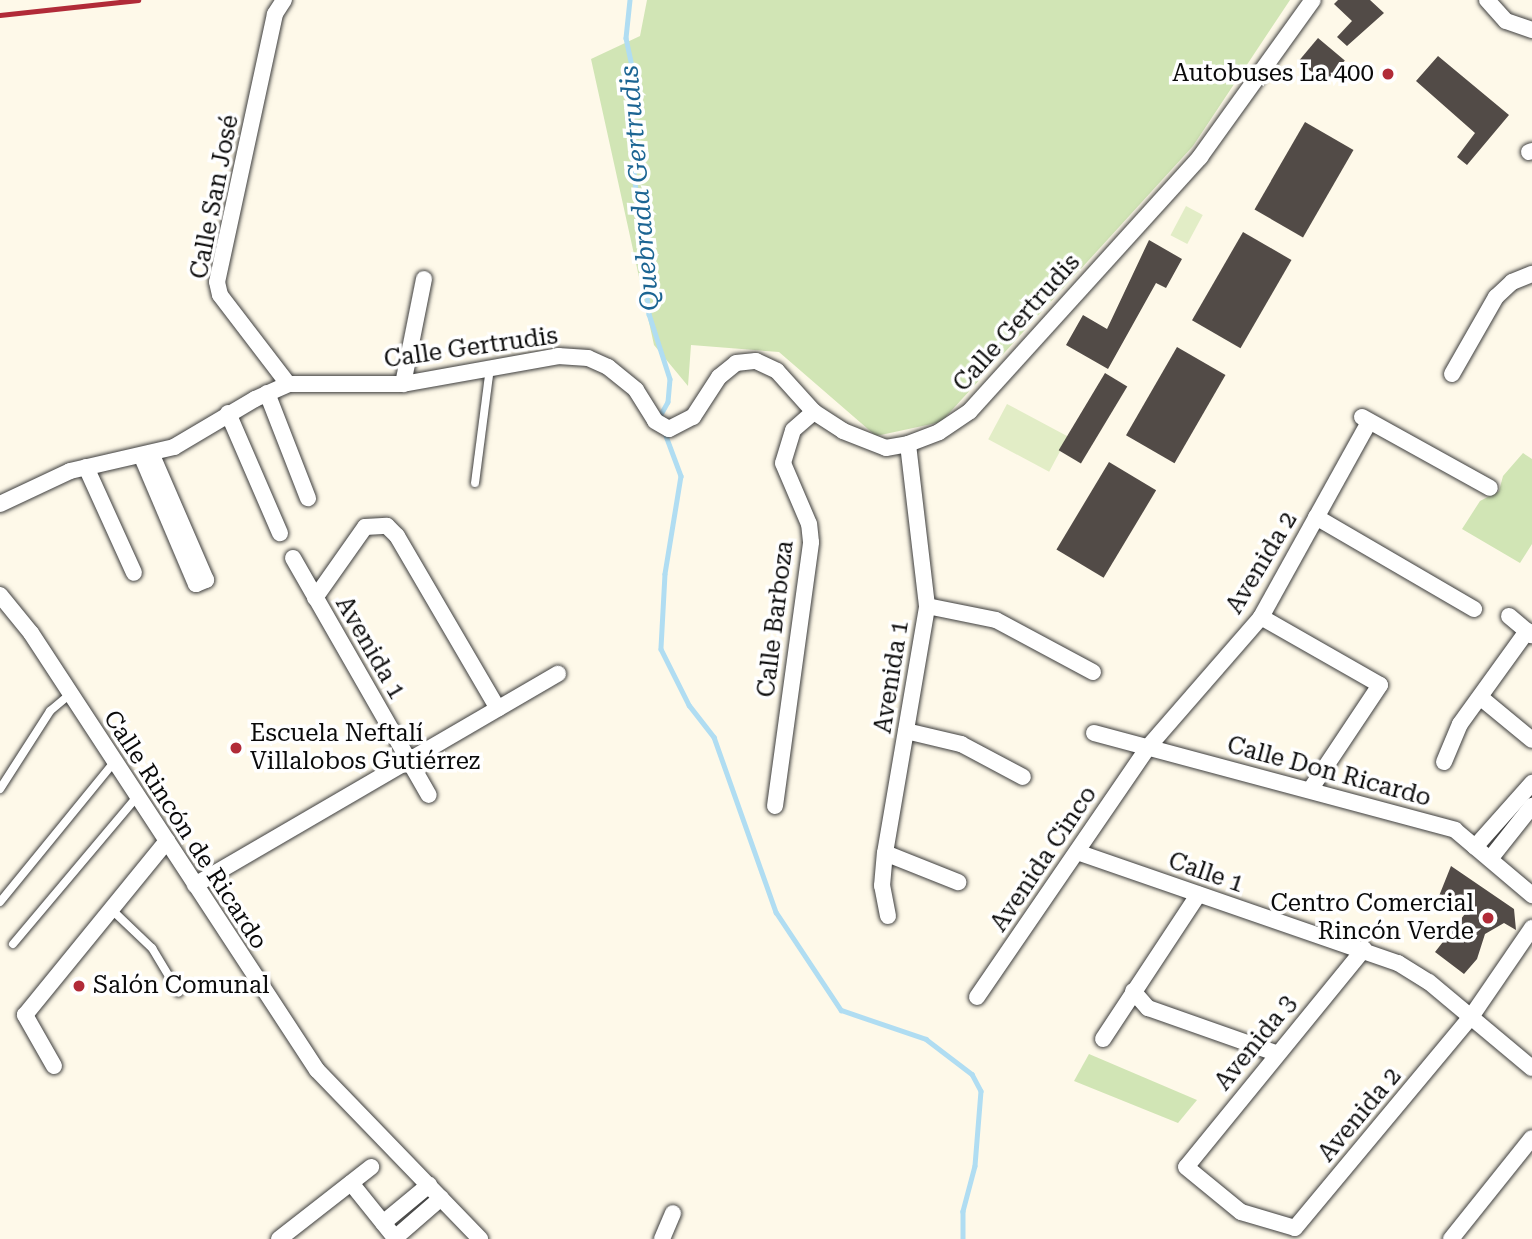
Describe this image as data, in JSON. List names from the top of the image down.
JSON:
{
  "streets": {
    "street": [
      "Calle San José",
      "Calle Gertrudis",
      "Avenida 2",
      "Calle Barboza",
      "Avenida 1",
      "Calle Don Ricardo",
      "Calle Rincón de Ricardo",
      "Avenida Cinco",
      "Calle 1",
      "Avenida 3"
    ]
  },
  "crossings": [
    ["Calle San José", "Calle Gertrudis"],
    ["Calle Gertrudis", "Calle Barboza"],
    ["Calle Gertrudis", "Avenida 1"],
    ["Avenida 2", "Calle Don Ricardo"],
    ["Avenida 2", "Avenida Cinco"],
    ["Avenida 2", "Calle 1"],
    ["Avenida 2", "Avenida 3"],
    ["Calle Don Ricardo", "Avenida Cinco"],
    ["Avenida Cinco", "Calle 1"],
    ["Calle 1", "Avenida 3"]
  ],
  "water": ["Quebrada Gertrudis"],
  "places": [
    "Autobuses La 400",
    "Escuela Neftalí Villalobos Gutiérrez",
    "Centro Comercial Rincón Verde",
    "Salón Comunal"
  ]
}
